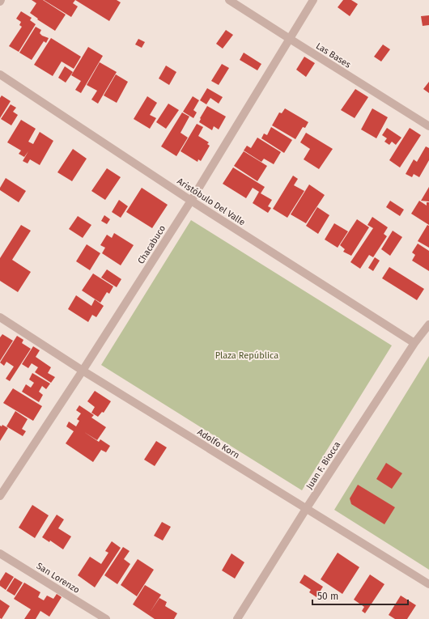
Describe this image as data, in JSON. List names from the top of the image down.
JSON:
{
  "streets": {
    "street": [
      "Las Bases",
      "Aristóbulo Del Valle",
      "Chacabuco",
      "Adolfo Korn",
      "Juan F. Biocca",
      "San Lorenzo"
    ]
  },
  "crossings": [
    ["Las Bases", "Chacabuco"],
    ["Aristóbulo Del Valle", "Chacabuco"],
    ["Aristóbulo Del Valle", "Juan F. Biocca"],
    ["Chacabuco", "Adolfo Korn"],
    ["Adolfo Korn", "Juan F. Biocca"]
  ],
  "parks": ["Plaza República"],
  "scale_bar": "50 m"
}
